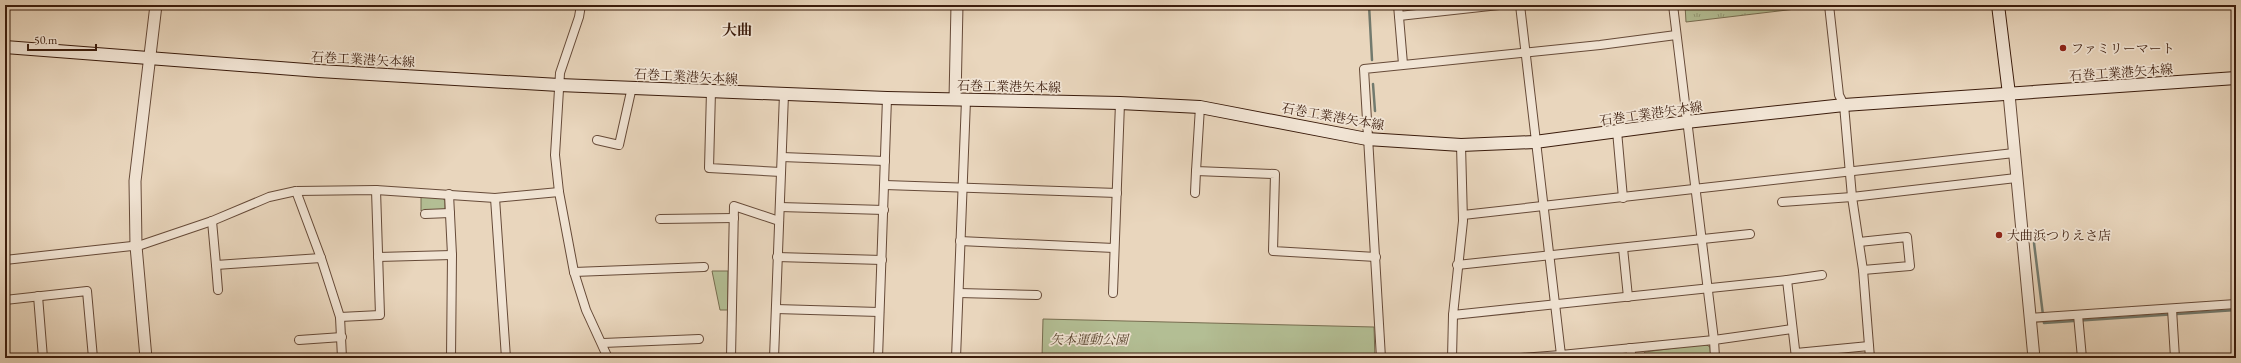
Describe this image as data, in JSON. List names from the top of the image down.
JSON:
{
  "streets": {
    "main road": ["石巻工業港矢本線"]
  },
  "districts": ["大曲"],
  "parks": ["矢本運動公園"],
  "places": ["ファミリーマート", "大曲浜つりえさ店"],
  "scale_bar": "50 m"
}
